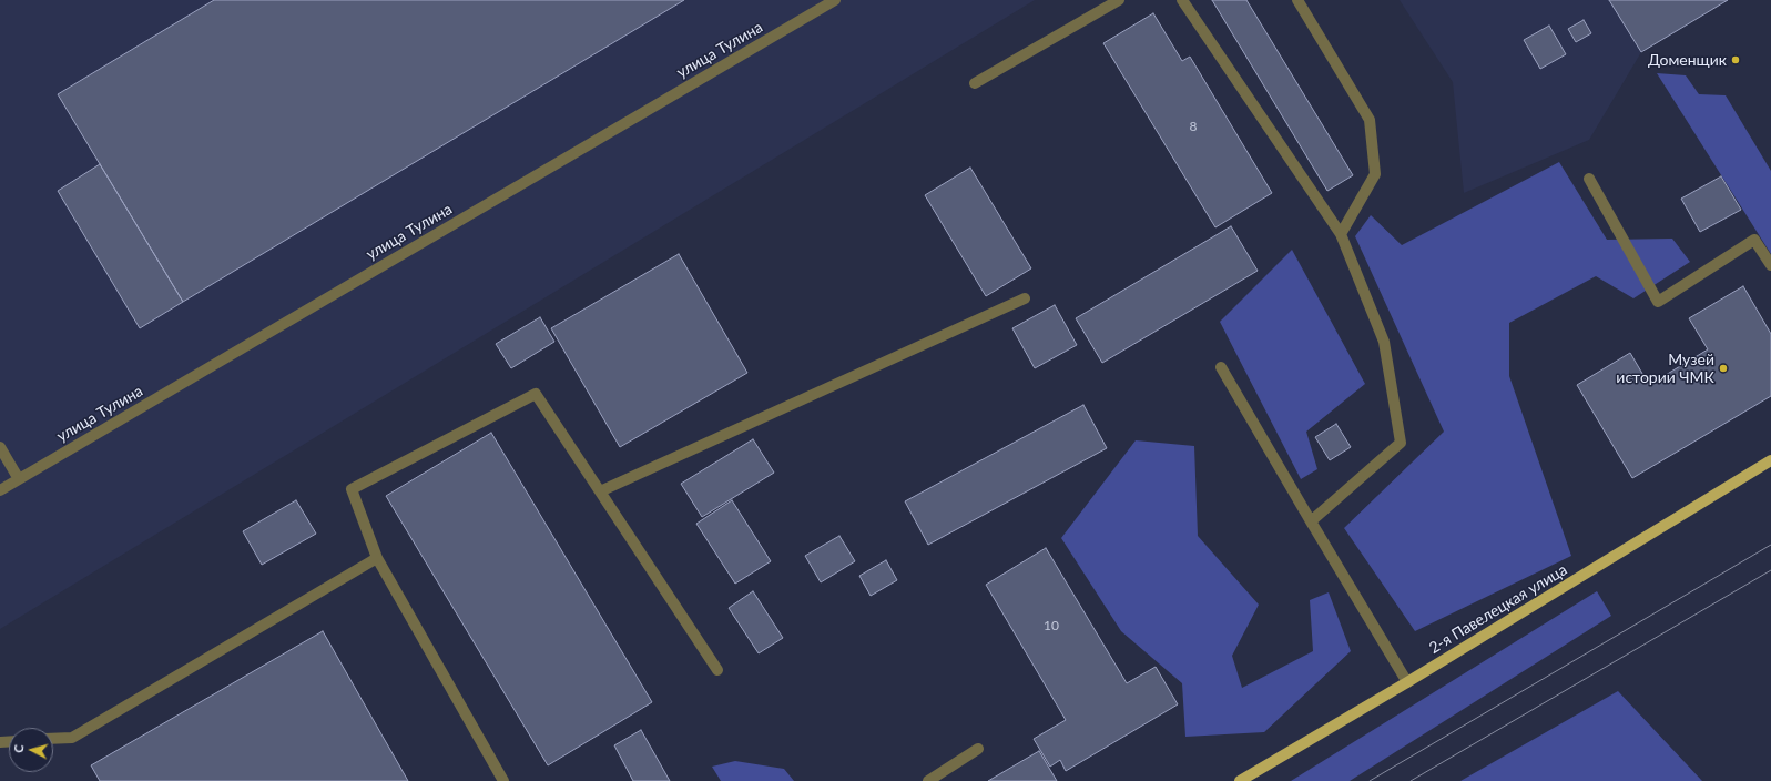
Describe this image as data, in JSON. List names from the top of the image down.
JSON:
{
  "streets": {
    "main road": ["2-я Павелецкая улица"],
    "street": ["улица Тулина"]
  },
  "places": ["Доменщик", "Музей истории ЧМК"],
  "house_numbers": ["8", "10"],
  "north": "left"
}
